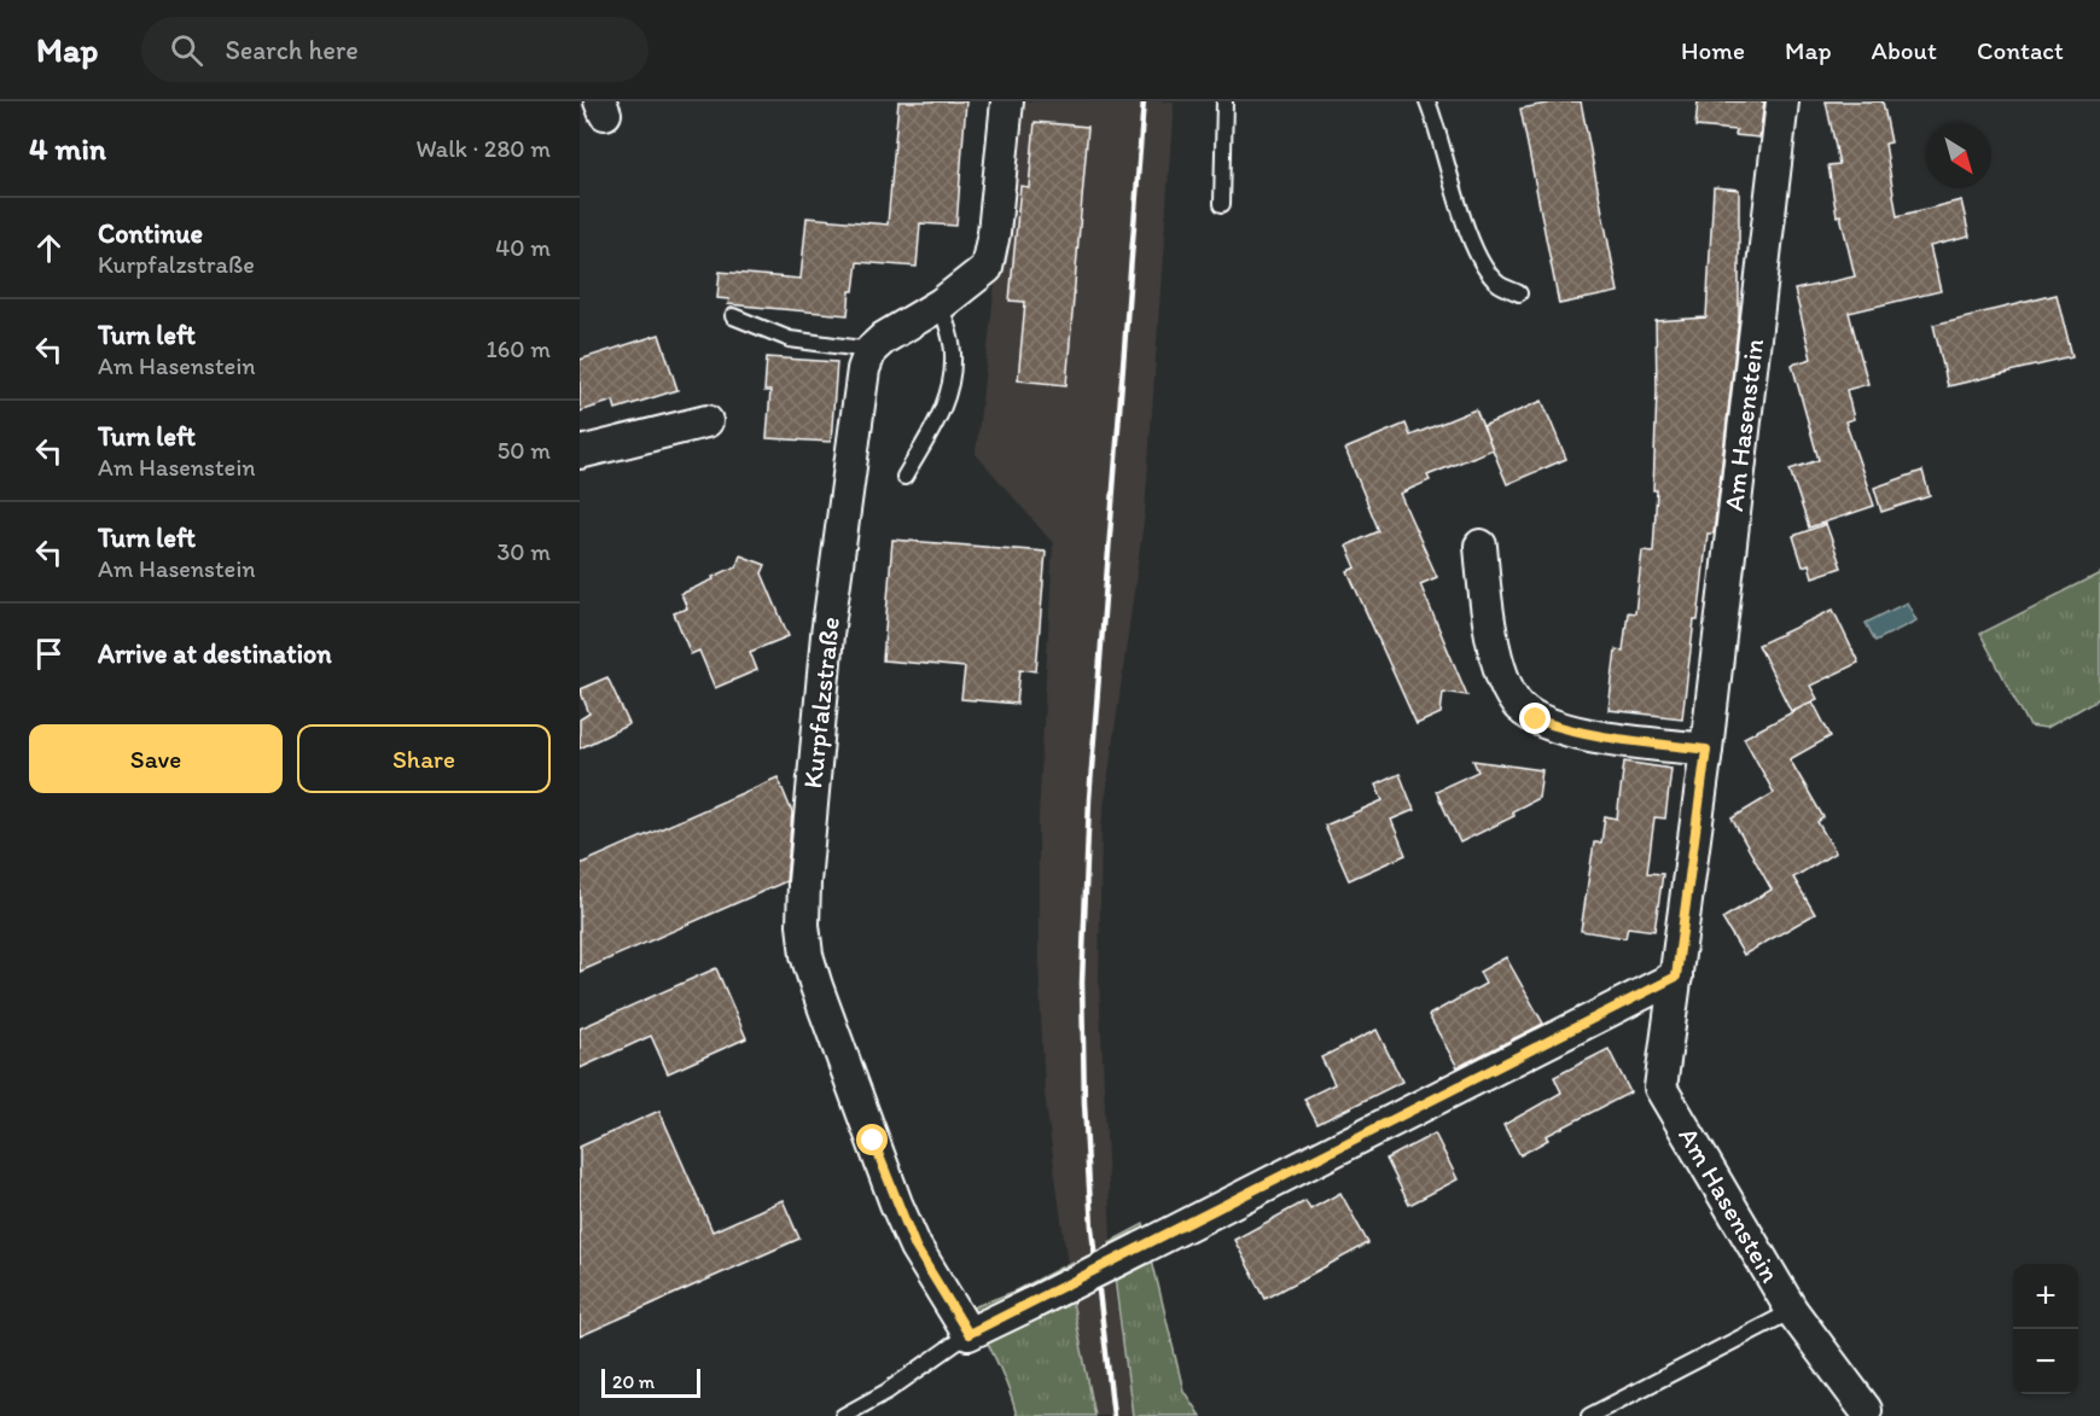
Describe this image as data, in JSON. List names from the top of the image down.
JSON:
{
  "streets": {
    "street": ["Am Hasenstein", "Kurpfalzstraße"]
  },
  "scale_bar": "20 m",
  "north": "bottom right",
  "page": {
    "header": "Map",
    "search": "Search here",
    "nav": [
      "Home",
      "Map",
      "About",
      "Contact"
    ],
    "heading": ["4 min", "Walk · 280 m"],
    "list": [
      ["Continue", "Kurpfalzstraße", "40 m"],
      ["Turn left", "Am Hasenstein", "160 m"],
      ["Turn left", "Am Hasenstein", "50 m"],
      ["Turn left", "Am Hasenstein", "30 m"],
      "Arrive at destination"
    ],
    "buttons": ["Save", "Share"],
    "map_buttons": ["+", "−"],
    "scale": "20 m"
  }
}
